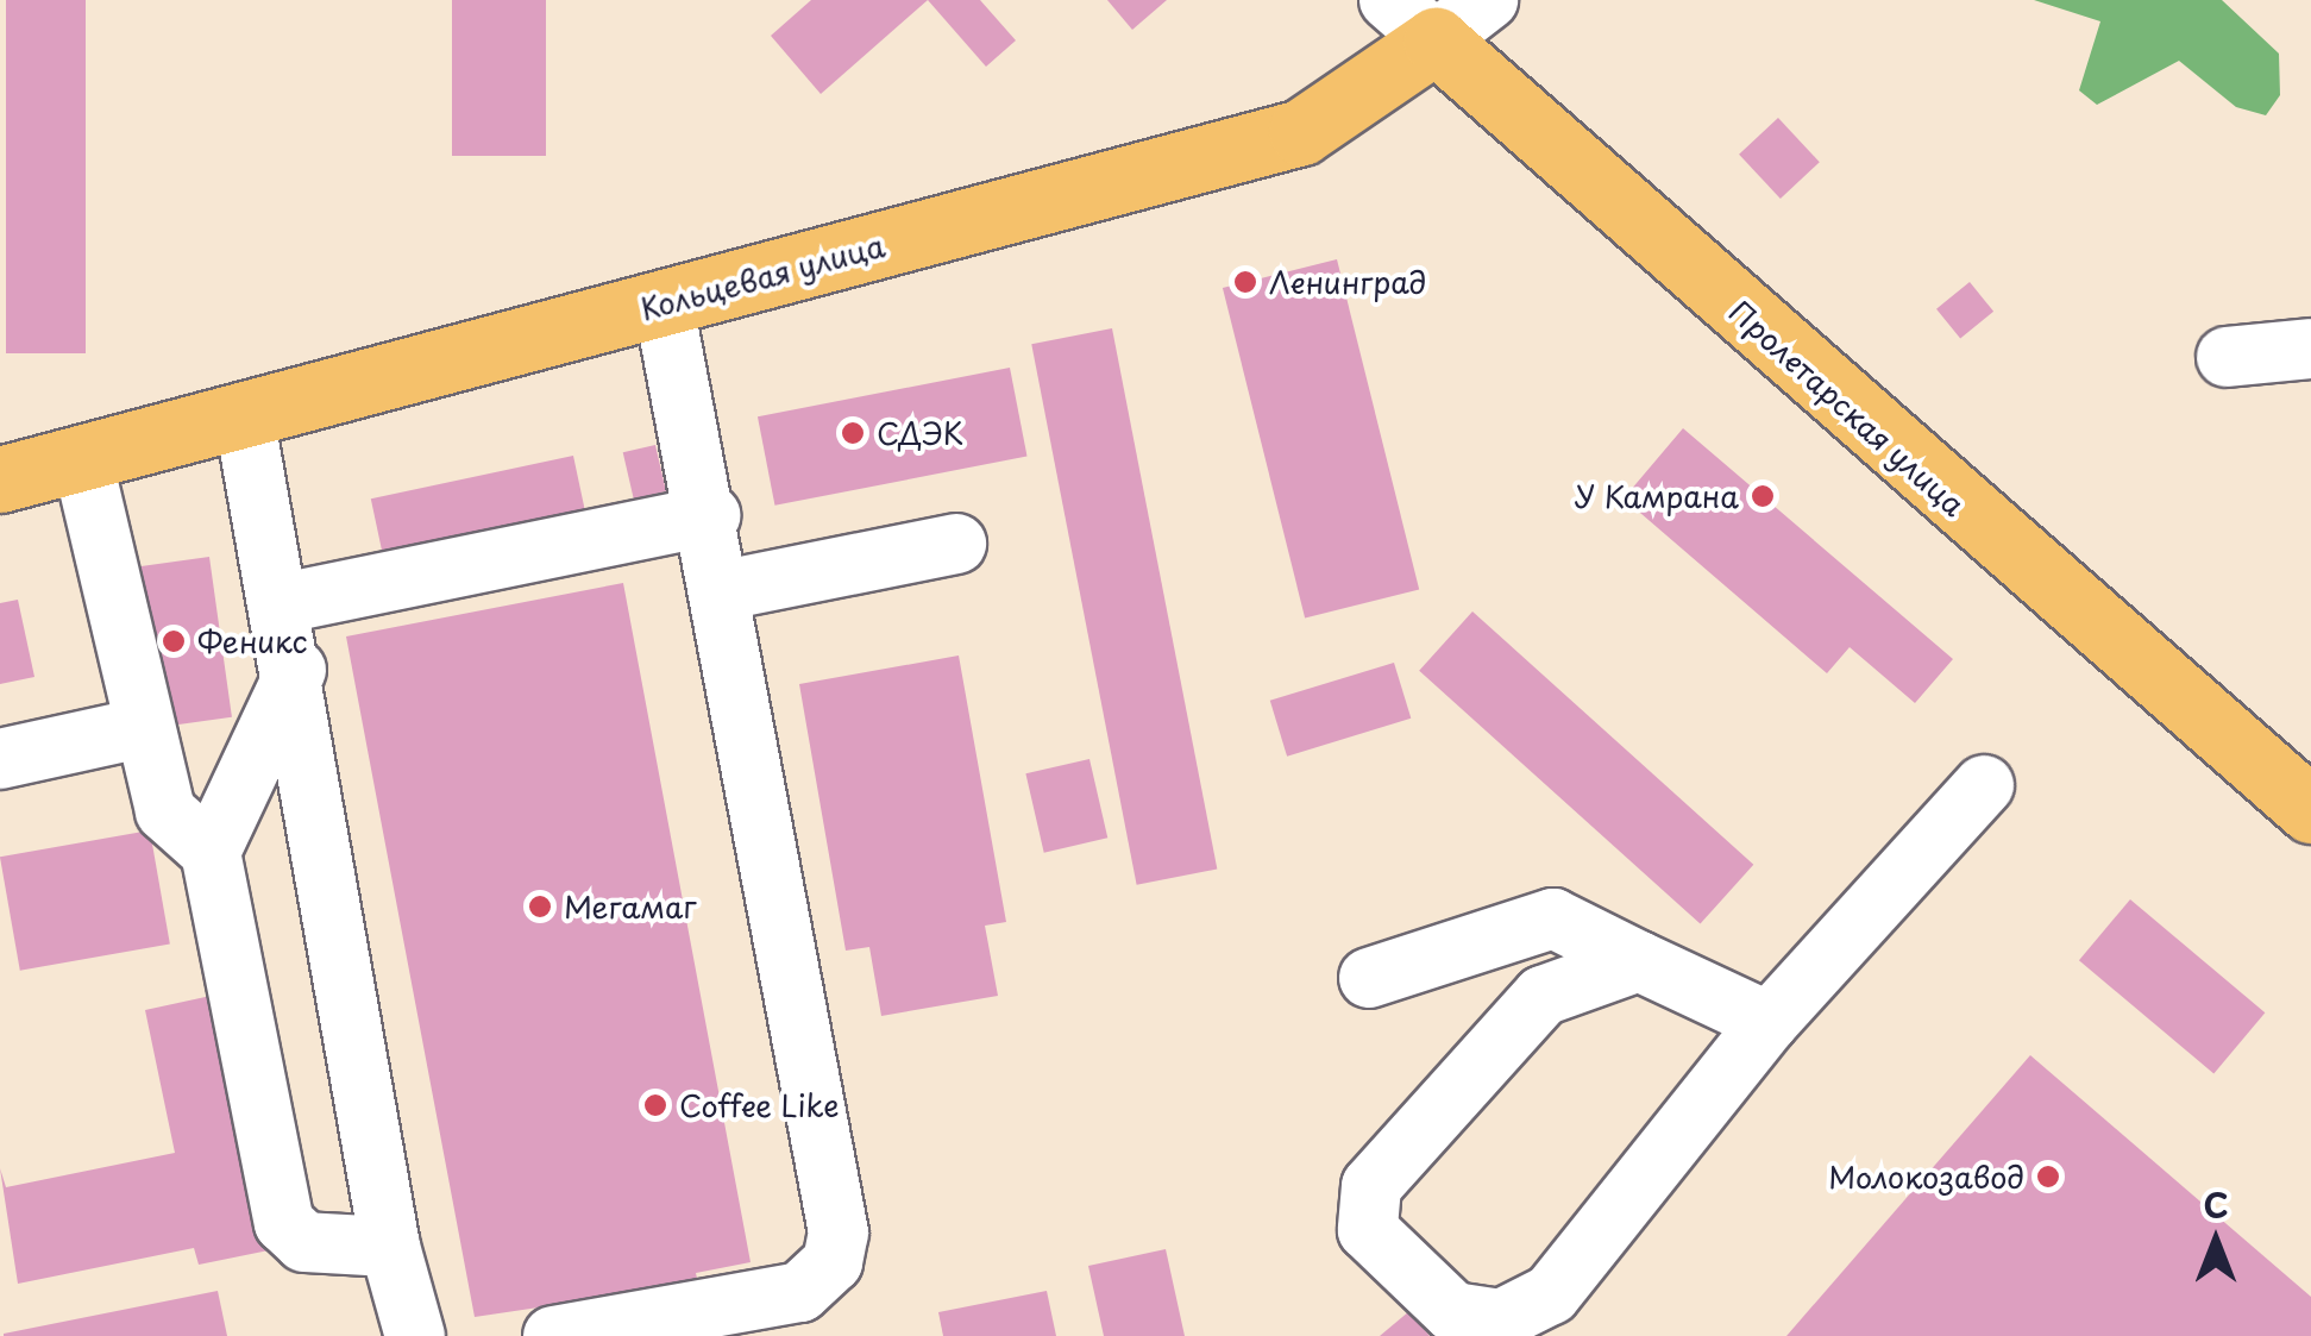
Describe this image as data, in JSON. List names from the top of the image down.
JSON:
{
  "streets": {
    "main road": ["Кольцевая улица", "Пролетарская улица"]
  },
  "crossings": [
    ["Кольцевая улица", "Пролетарская улица"]
  ],
  "places": [
    "Ленинград",
    "СДЭК",
    "У Камрана",
    "Феникс",
    "Мегамаг",
    "Coffee Like",
    "Молокозавод"
  ],
  "north": "top"
}
